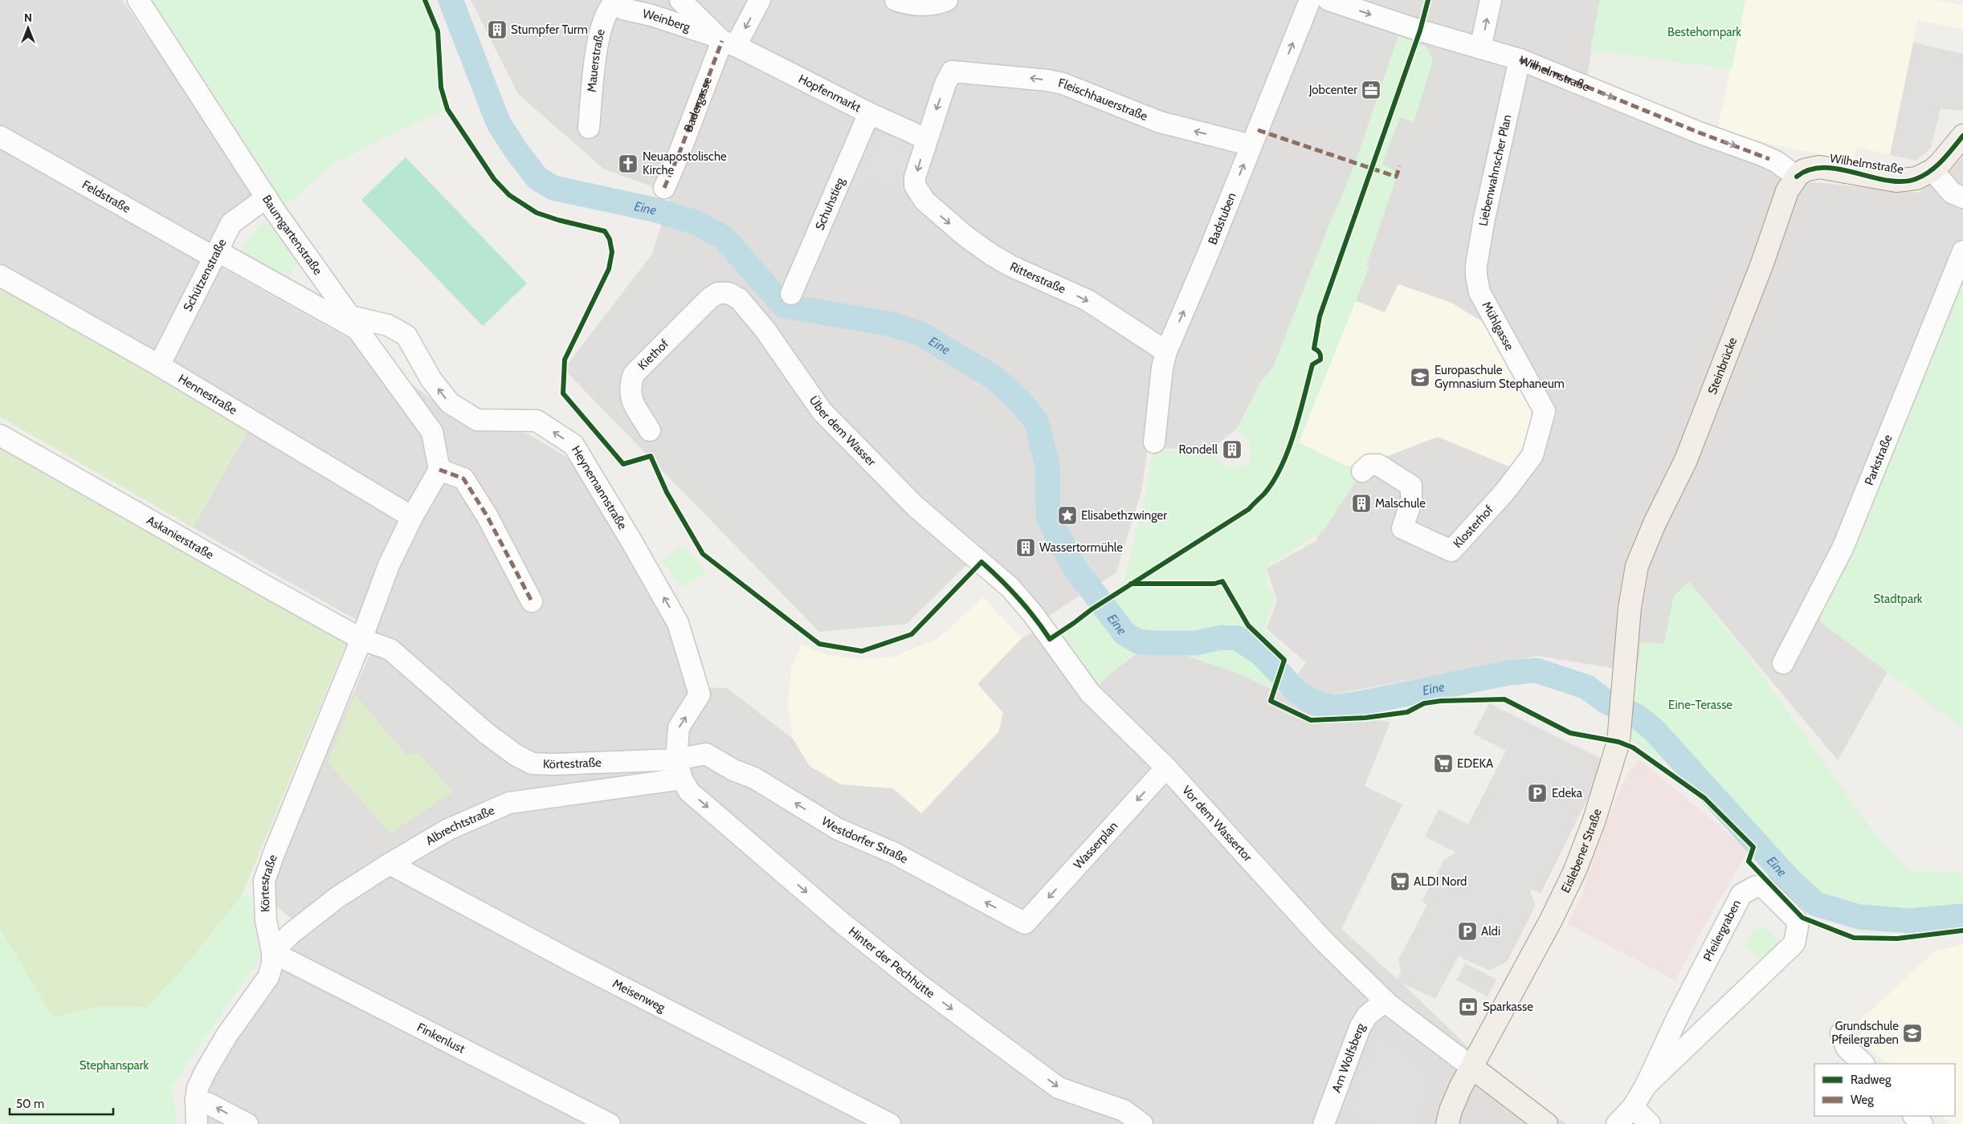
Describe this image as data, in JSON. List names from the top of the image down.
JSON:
{
  "streets": {
    "main road": ["Wilhelmstraße", "Steinbrücke", "Eislebener Straße"],
    "street": [
      "Weinberg",
      "Mauerstraße",
      "Hopfenmarkt",
      "Fleischhauerstraße",
      "Badergasse",
      "Liebenwahnscher Plan",
      "Feldstraße",
      "Schuhstieg",
      "Badstuben",
      "Baumgartenstraße",
      "Schützenstraße",
      "Ritterstraße",
      "Mühlgasse",
      "Kiethof",
      "Hennestraße",
      "Über dem Wasser",
      "Parkstraße",
      "Heynemannstraße",
      "Klosterhof",
      "Askanierstraße",
      "Körtestraße",
      "Vor dem Wassertor",
      "Albrechtstraße",
      "Westdorfer Straße",
      "Wasserplan",
      "Pfeilergraben",
      "Hinter der Pechhütte",
      "Meisenweg",
      "Finkenlust",
      "Am Wolfsberg"
    ]
  },
  "crossings": [
    ["Weinberg", "Mauerstraße"],
    ["Weinberg", "Hopfenmarkt"],
    ["Weinberg", "Badergasse"],
    ["Wilhelmstraße", "Liebenwahnscher Plan"],
    ["Wilhelmstraße", "Steinbrücke"],
    ["Hopfenmarkt", "Fleischhauerstraße"],
    ["Hopfenmarkt", "Badergasse"],
    ["Hopfenmarkt", "Schuhstieg"],
    ["Hopfenmarkt", "Ritterstraße"],
    ["Fleischhauerstraße", "Badstuben"],
    ["Fleischhauerstraße", "Ritterstraße"],
    ["Liebenwahnscher Plan", "Mühlgasse"],
    ["Feldstraße", "Baumgartenstraße"],
    ["Feldstraße", "Schützenstraße"],
    ["Feldstraße", "Heynemannstraße"],
    ["Badstuben", "Ritterstraße"],
    ["Baumgartenstraße", "Schützenstraße"],
    ["Baumgartenstraße", "Heynemannstraße"],
    ["Baumgartenstraße", "Körtestraße"],
    ["Schützenstraße", "Hennestraße"],
    ["Mühlgasse", "Klosterhof"],
    ["Kiethof", "Über dem Wasser"],
    ["Steinbrücke", "Eislebener Straße"],
    ["Hennestraße", "Körtestraße"],
    ["Über dem Wasser", "Vor dem Wassertor"],
    ["Heynemannstraße", "Körtestraße"],
    ["Heynemannstraße", "Albrechtstraße"],
    ["Heynemannstraße", "Hinter der Pechhütte"],
    ["Askanierstraße", "Körtestraße"],
    ["Körtestraße", "Albrechtstraße"],
    ["Körtestraße", "Westdorfer Straße"],
    ["Körtestraße", "Hinter der Pechhütte"],
    ["Körtestraße", "Finkenlust"],
    ["Vor dem Wassertor", "Wasserplan"],
    ["Vor dem Wassertor", "Eislebener Straße"],
    ["Vor dem Wassertor", "Am Wolfsberg"],
    ["Albrechtstraße", "Hinter der Pechhütte"],
    ["Albrechtstraße", "Meisenweg"],
    ["Albrechtstraße", "Finkenlust"],
    ["Westdorfer Straße", "Wasserplan"]
  ],
  "one_way": [
    "Wilhelmstraße",
    "Fleischhauerstraße",
    "Badstuben",
    "Ritterstraße",
    "Heynemannstraße",
    "Westdorfer Straße",
    "Wasserplan",
    "Hinter der Pechhütte"
  ],
  "water": ["Eine"],
  "parks": [
    "Bestehornpark",
    "Stadtpark",
    "Eine-Terasse",
    "Stephanspark"
  ],
  "places": {
    "building": [
      "Stumpfer Turm",
      "Rondell",
      "Malschule",
      "Wassertormühle"
    ],
    "office": ["Jobcenter"],
    "church": ["Neuapostolische Kirche"],
    "school or university": ["Europaschule Gymnasium Stephaneum", "Grundschule Pfeilergraben"],
    "place": ["Elisabethzwinger"],
    "supermarket": ["EDEKA", "ALDI Nord"],
    "parking": ["Edeka", "Aldi"],
    "bank": ["Sparkasse"]
  },
  "legend": ["Radweg", "Weg"],
  "scale_bar": "50 m",
  "north": "top"
}
